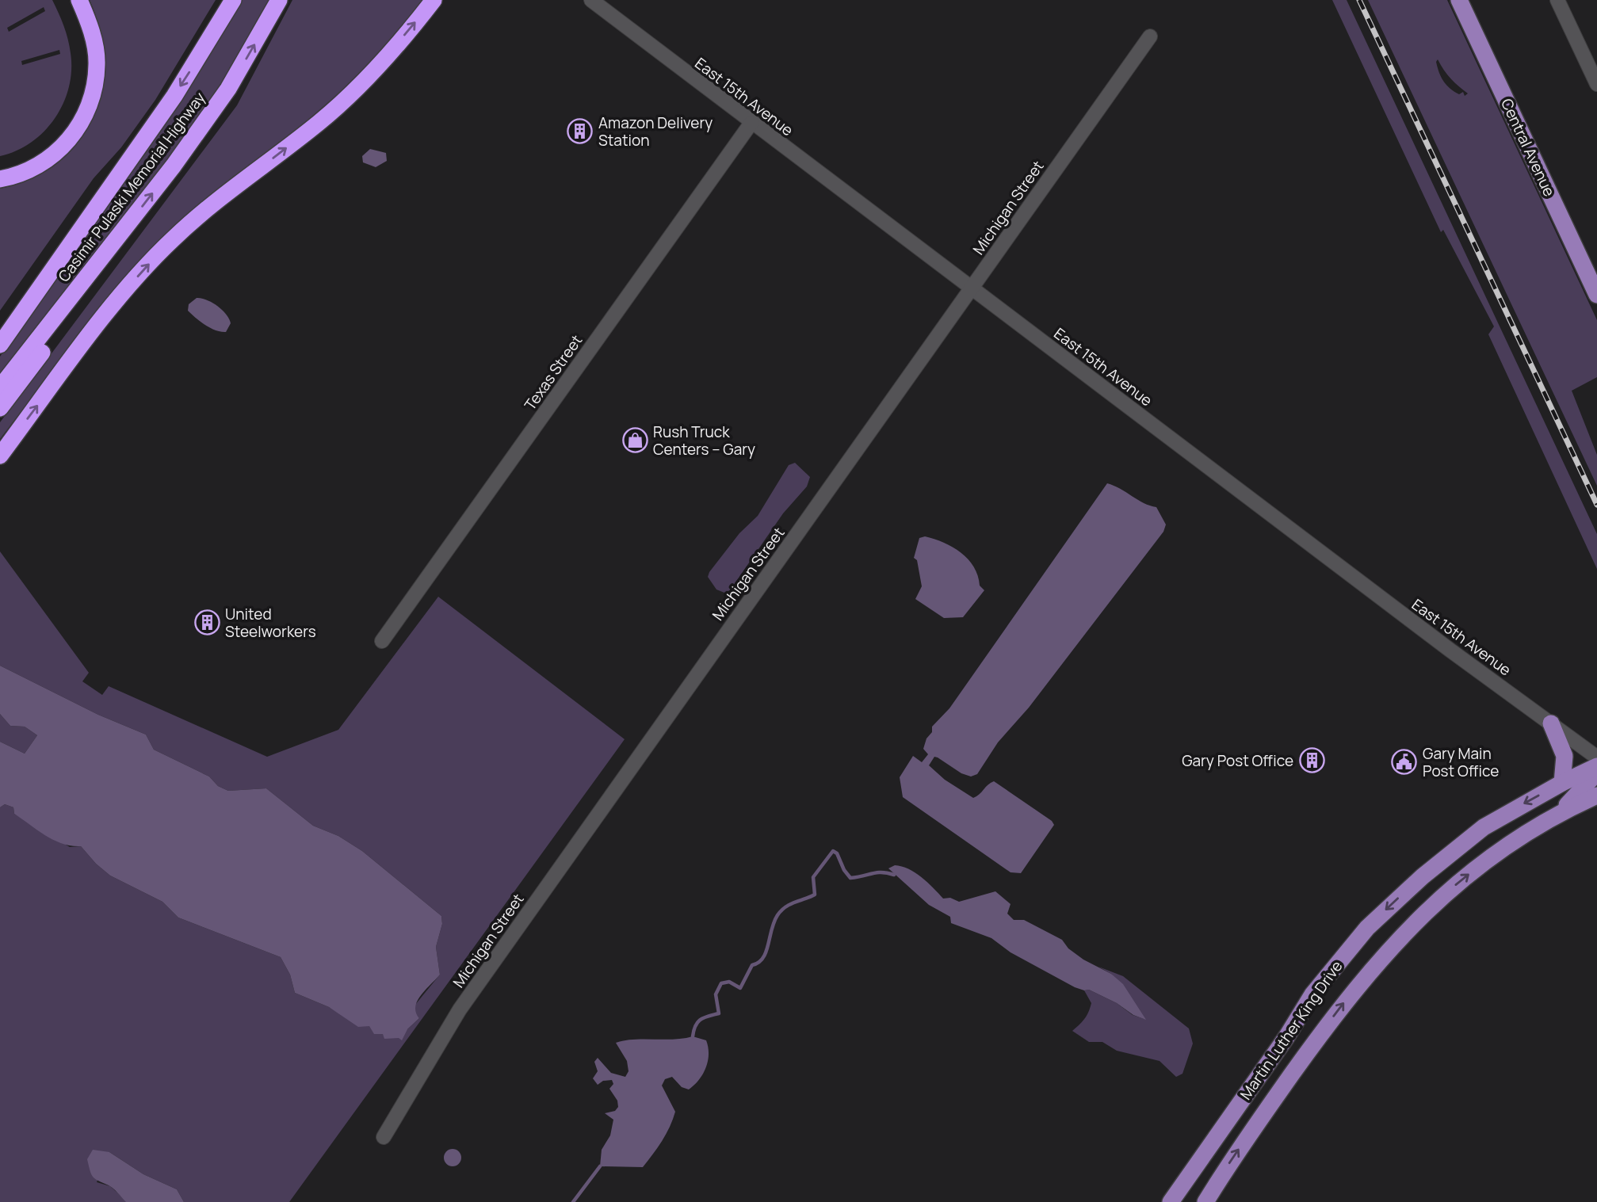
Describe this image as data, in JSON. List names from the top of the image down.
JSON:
{
  "streets": {
    "highway": ["Casimir Pulaski Memorial Highway"],
    "main road": ["Central Avenue", "Martin Luther King Drive"],
    "street": ["East 15th Avenue", "Michigan Street", "Texas Street"]
  },
  "crossings": [
    ["East 15th Avenue", "Michigan Street"],
    ["East 15th Avenue", "Texas Street"]
  ],
  "places": {
    "building": ["Amazon Delivery Station", "United Steelworkers", "Gary Post Office"],
    "shop": ["Rush Truck Centers – Gary"],
    "public building": ["Gary Main Post Office"]
  }
}
